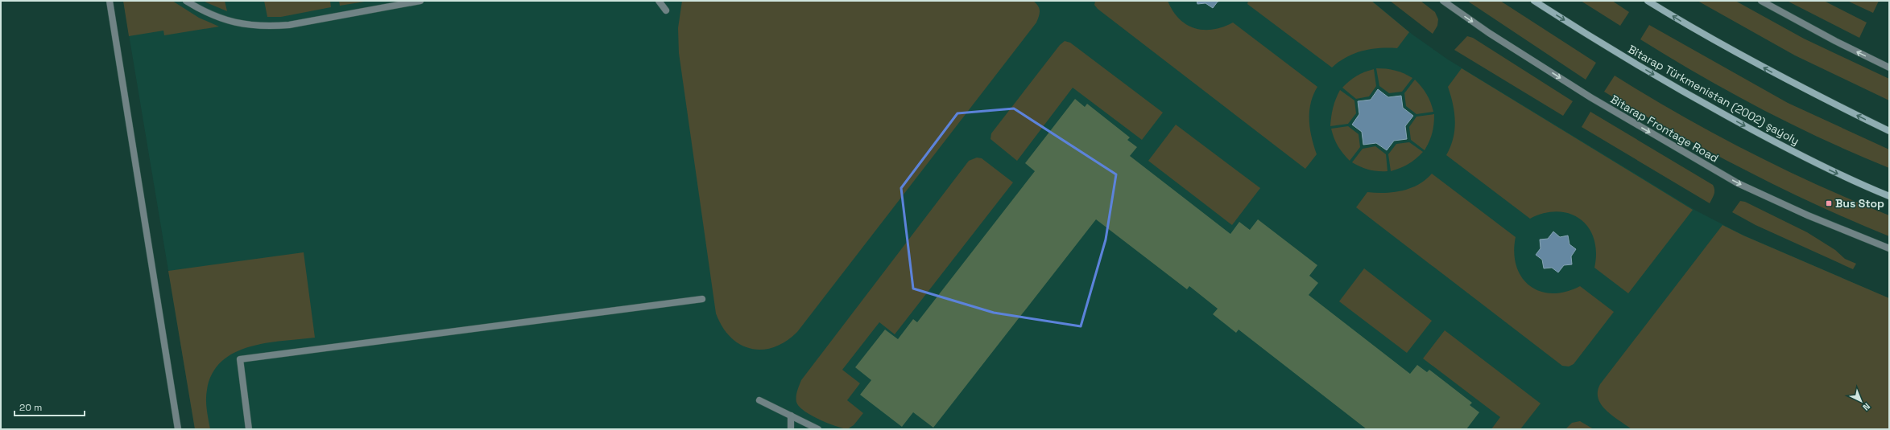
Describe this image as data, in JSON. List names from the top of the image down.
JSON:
{
  "streets": {
    "main road": ["Bitarap Türkmenistan (2002) şaýoly"],
    "street": ["Bitarap Frontage Road"]
  },
  "one_way": ["Bitarap Türkmenistan (2002) şaýoly", "Bitarap Frontage Road"],
  "places": {
    "transit": ["Bus Stop"]
  },
  "scale_bar": "20 m",
  "north": "bottom right"
}
